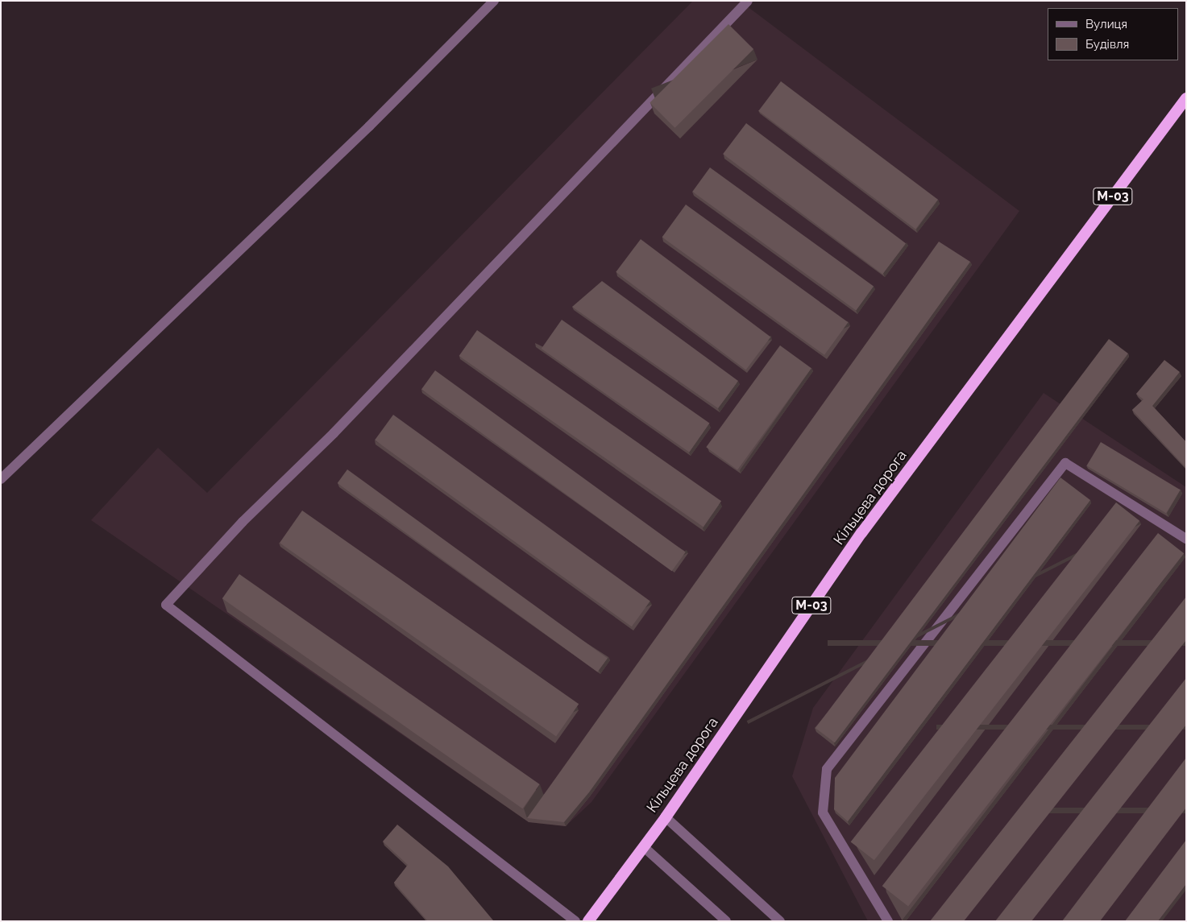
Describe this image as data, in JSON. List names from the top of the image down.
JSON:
{
  "streets": {
    "highway": ["М-03", "Кільцева дорога"]
  },
  "legend": ["Вулиця", "Будівля"]
}
